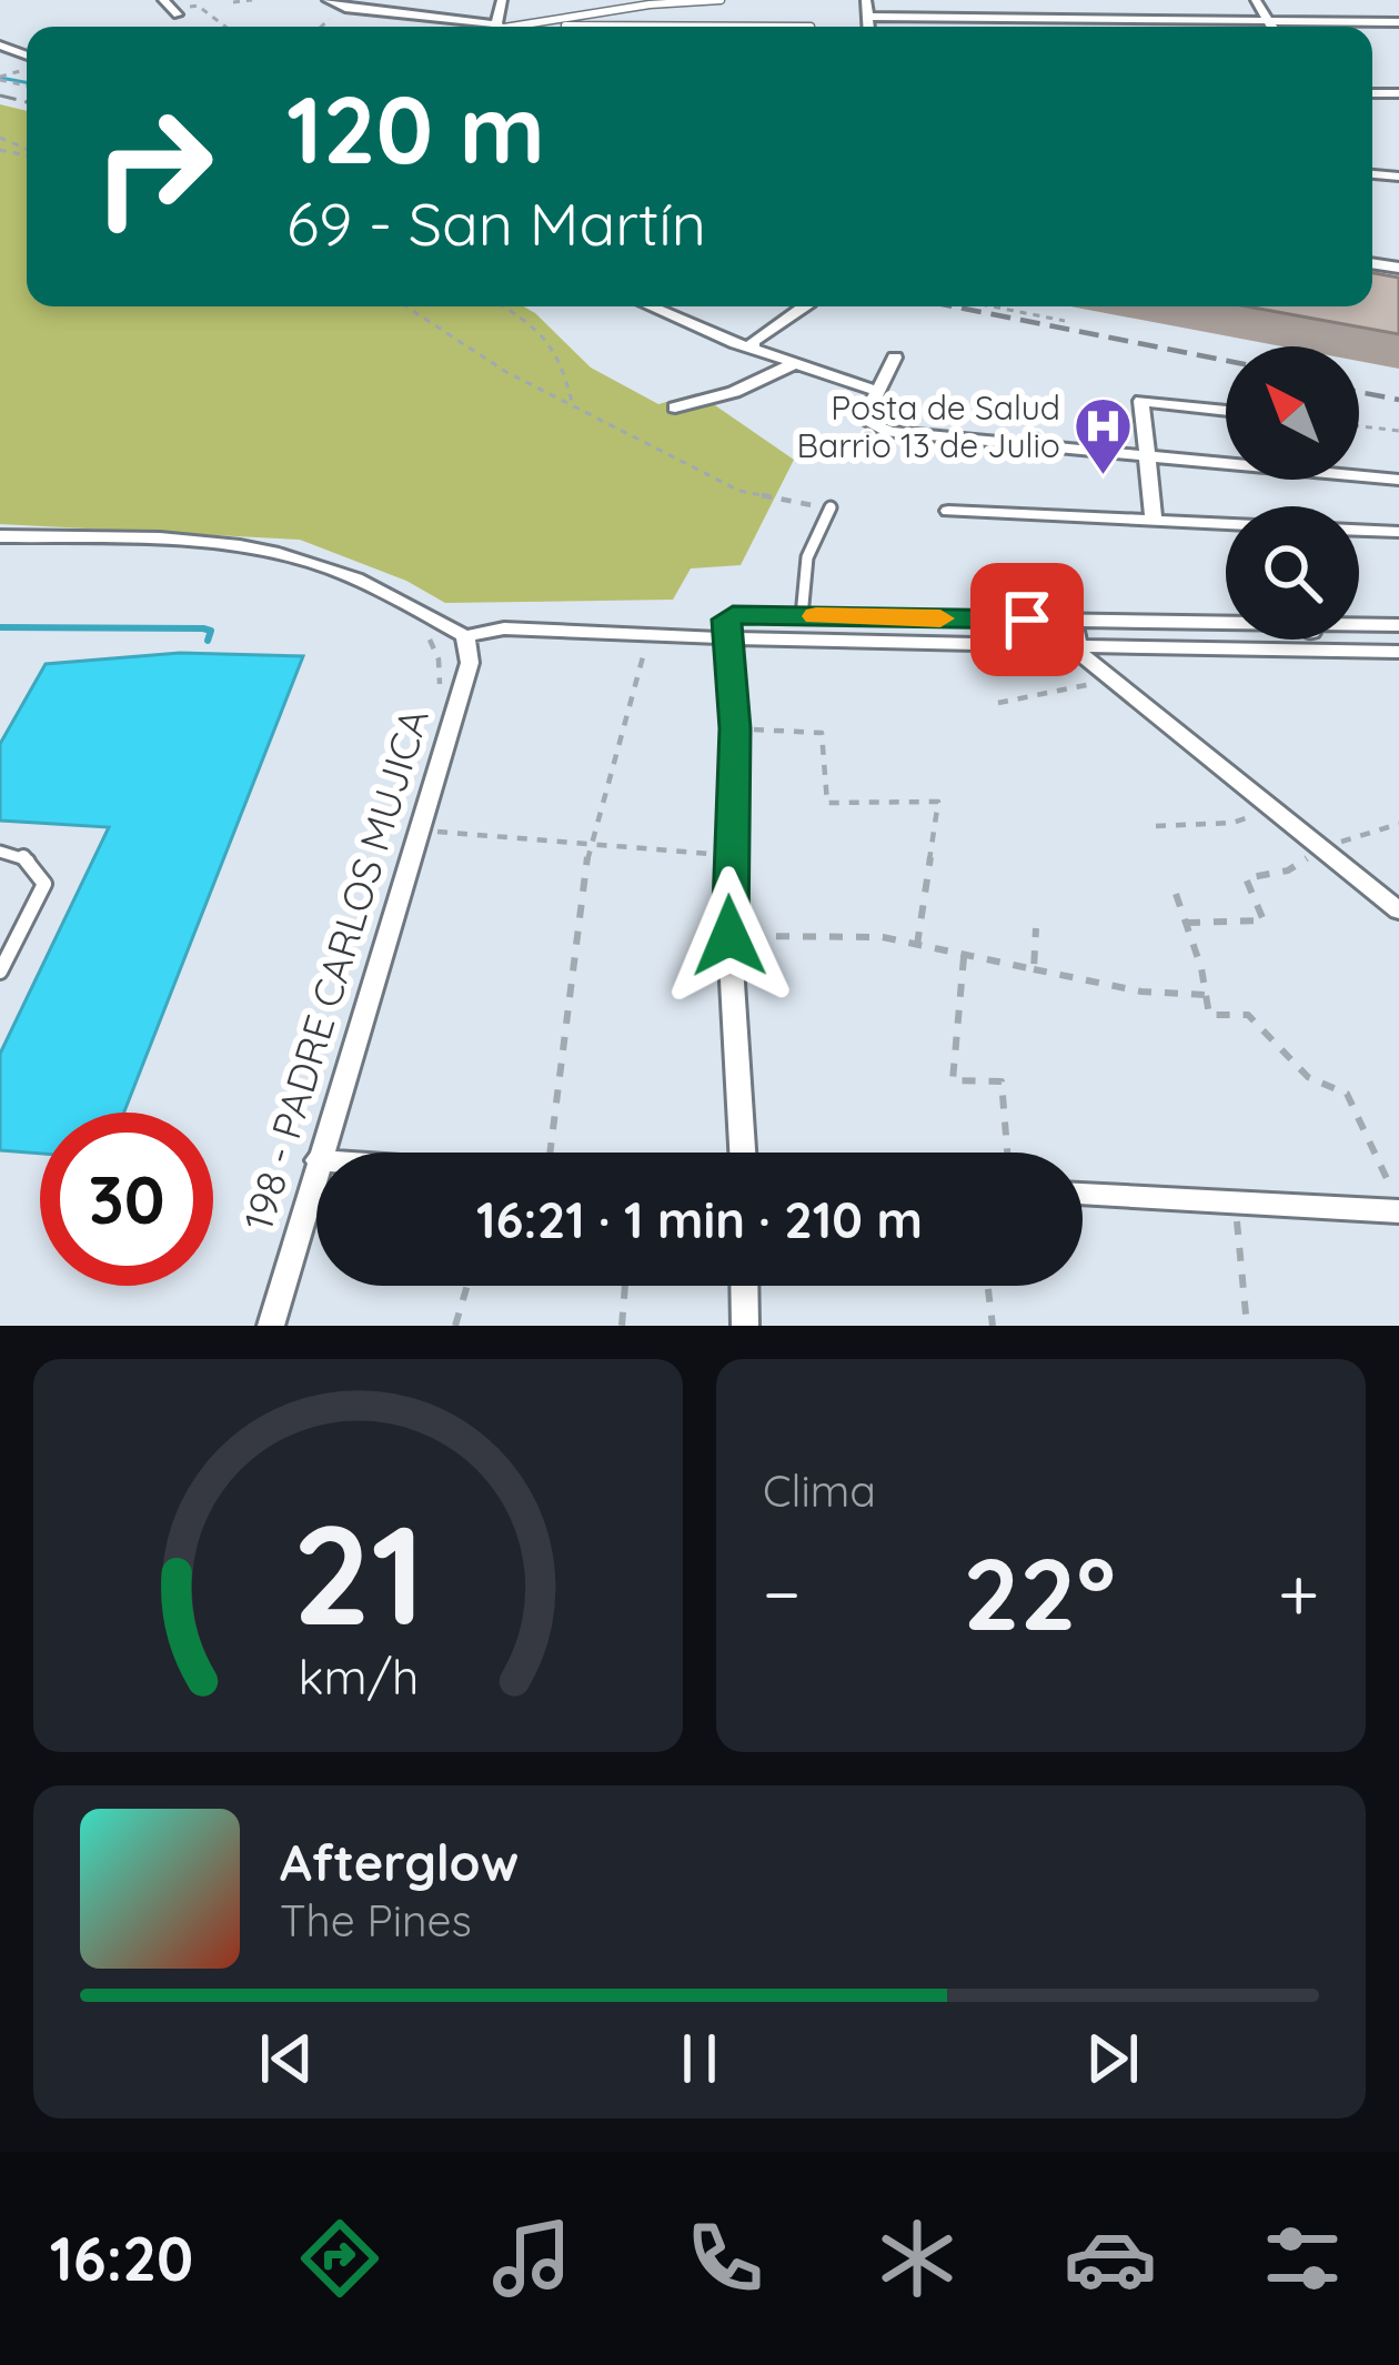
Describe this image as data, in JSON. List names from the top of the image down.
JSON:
{
  "streets": {
    "street": ["198 - PADRE CARLOS MUJICA"]
  },
  "places": {
    "hospital": ["Posta de Salud Barrio 13 de Julio"]
  },
  "north": "top left",
  "page": {
    "turn": ["120 m", "69 - San Martín"],
    "limit": "30",
    "trip": "16:21 · 1 min · 210 m",
    "tile": "Clima",
    "heat": ["−", "22°", "+"],
    "song": ["Afterglow", "The Pines"],
    "tabs": "16:20",
    "gauge": ["21", "km/h"]
  }
}
